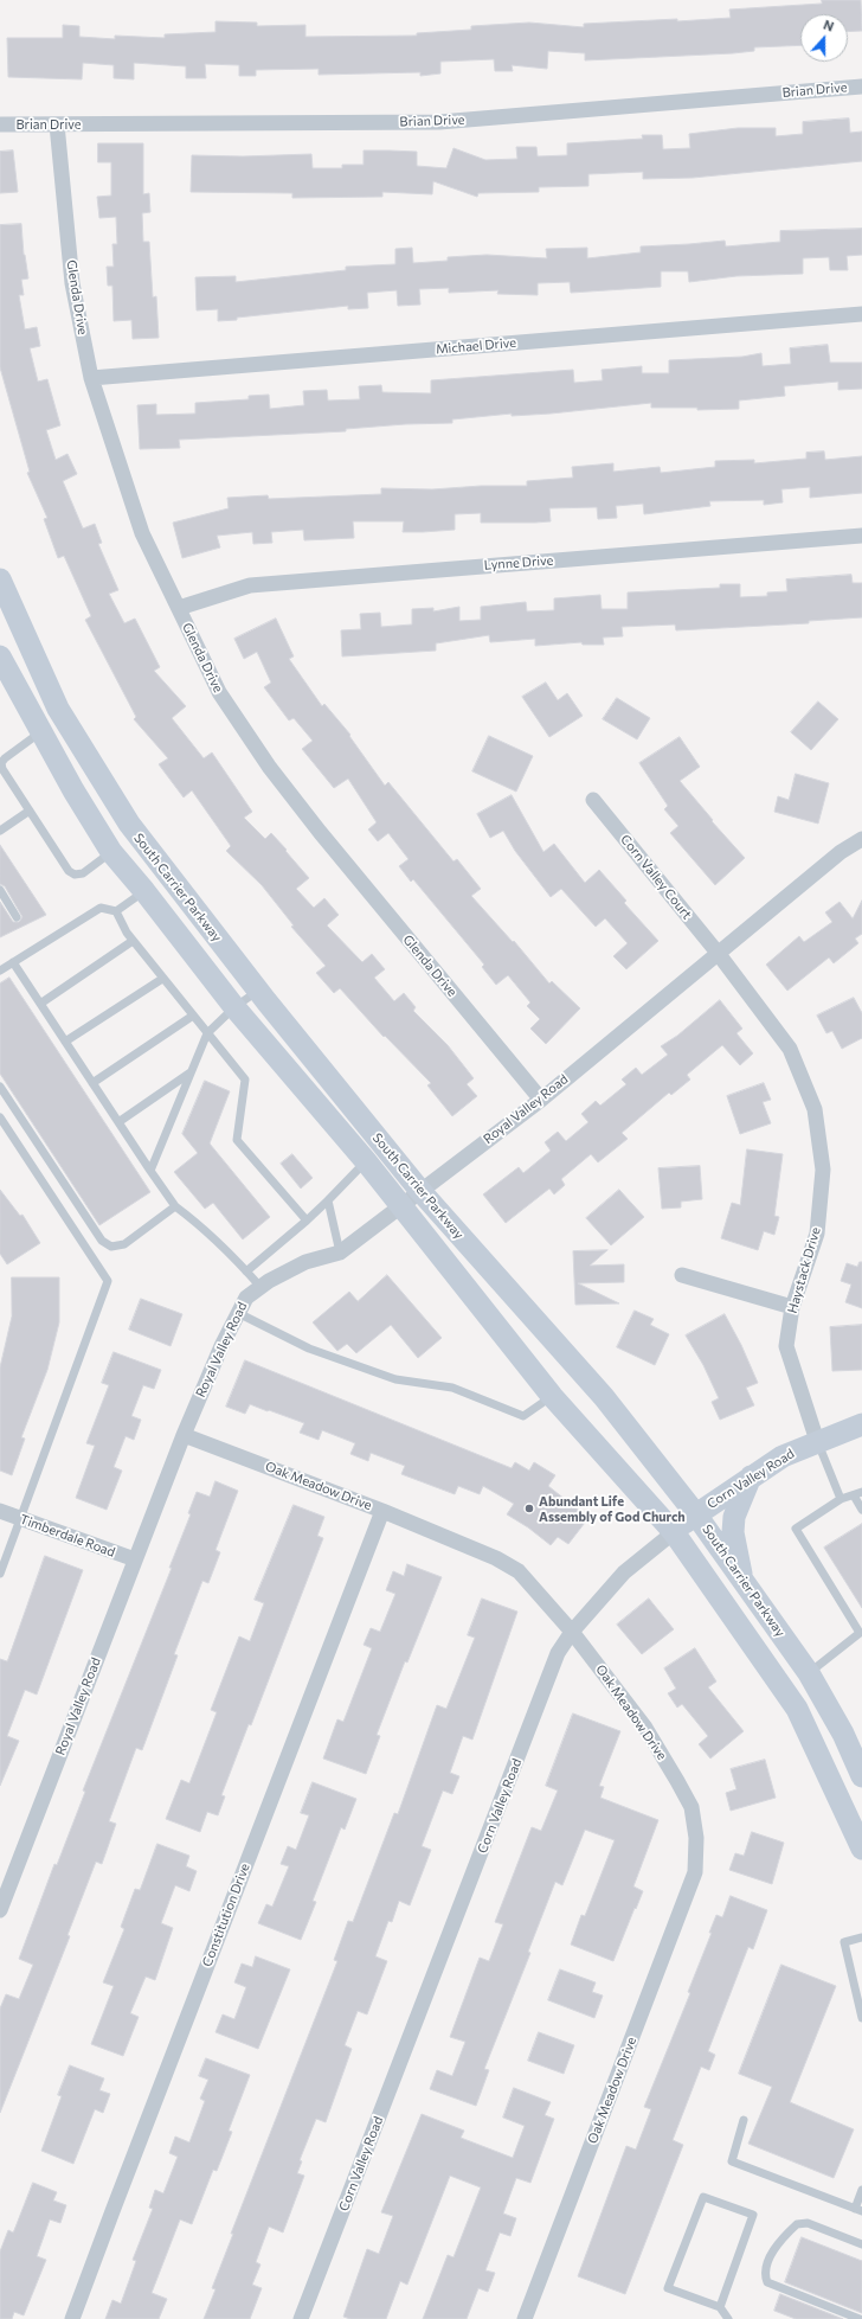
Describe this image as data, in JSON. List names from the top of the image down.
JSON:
{
  "streets": {
    "main road": ["South Carrier Parkway", "Corn Valley Road"],
    "street": [
      "Brian Drive",
      "Glenda Drive",
      "Michael Drive",
      "Lynne Drive",
      "Corn Valley Court",
      "Royal Valley Road",
      "Haystack Drive",
      "Oak Meadow Drive",
      "Timberdale Road",
      "Constitution Drive"
    ]
  },
  "crossings": [
    ["Brian Drive", "Glenda Drive"],
    ["Glenda Drive", "Michael Drive"],
    ["Glenda Drive", "Lynne Drive"],
    ["Glenda Drive", "Royal Valley Road"],
    ["Corn Valley Court", "Royal Valley Road"],
    ["Corn Valley Court", "Haystack Drive"],
    ["South Carrier Parkway", "Royal Valley Road"],
    ["South Carrier Parkway", "Corn Valley Road"],
    ["Royal Valley Road", "Haystack Drive"],
    ["Royal Valley Road", "Oak Meadow Drive"],
    ["Royal Valley Road", "Timberdale Road"],
    ["Haystack Drive", "Corn Valley Road"],
    ["Corn Valley Road", "Oak Meadow Drive"],
    ["Oak Meadow Drive", "Constitution Drive"]
  ],
  "places": ["Abundant Life Assembly of God Church"],
  "north": "top"
}
